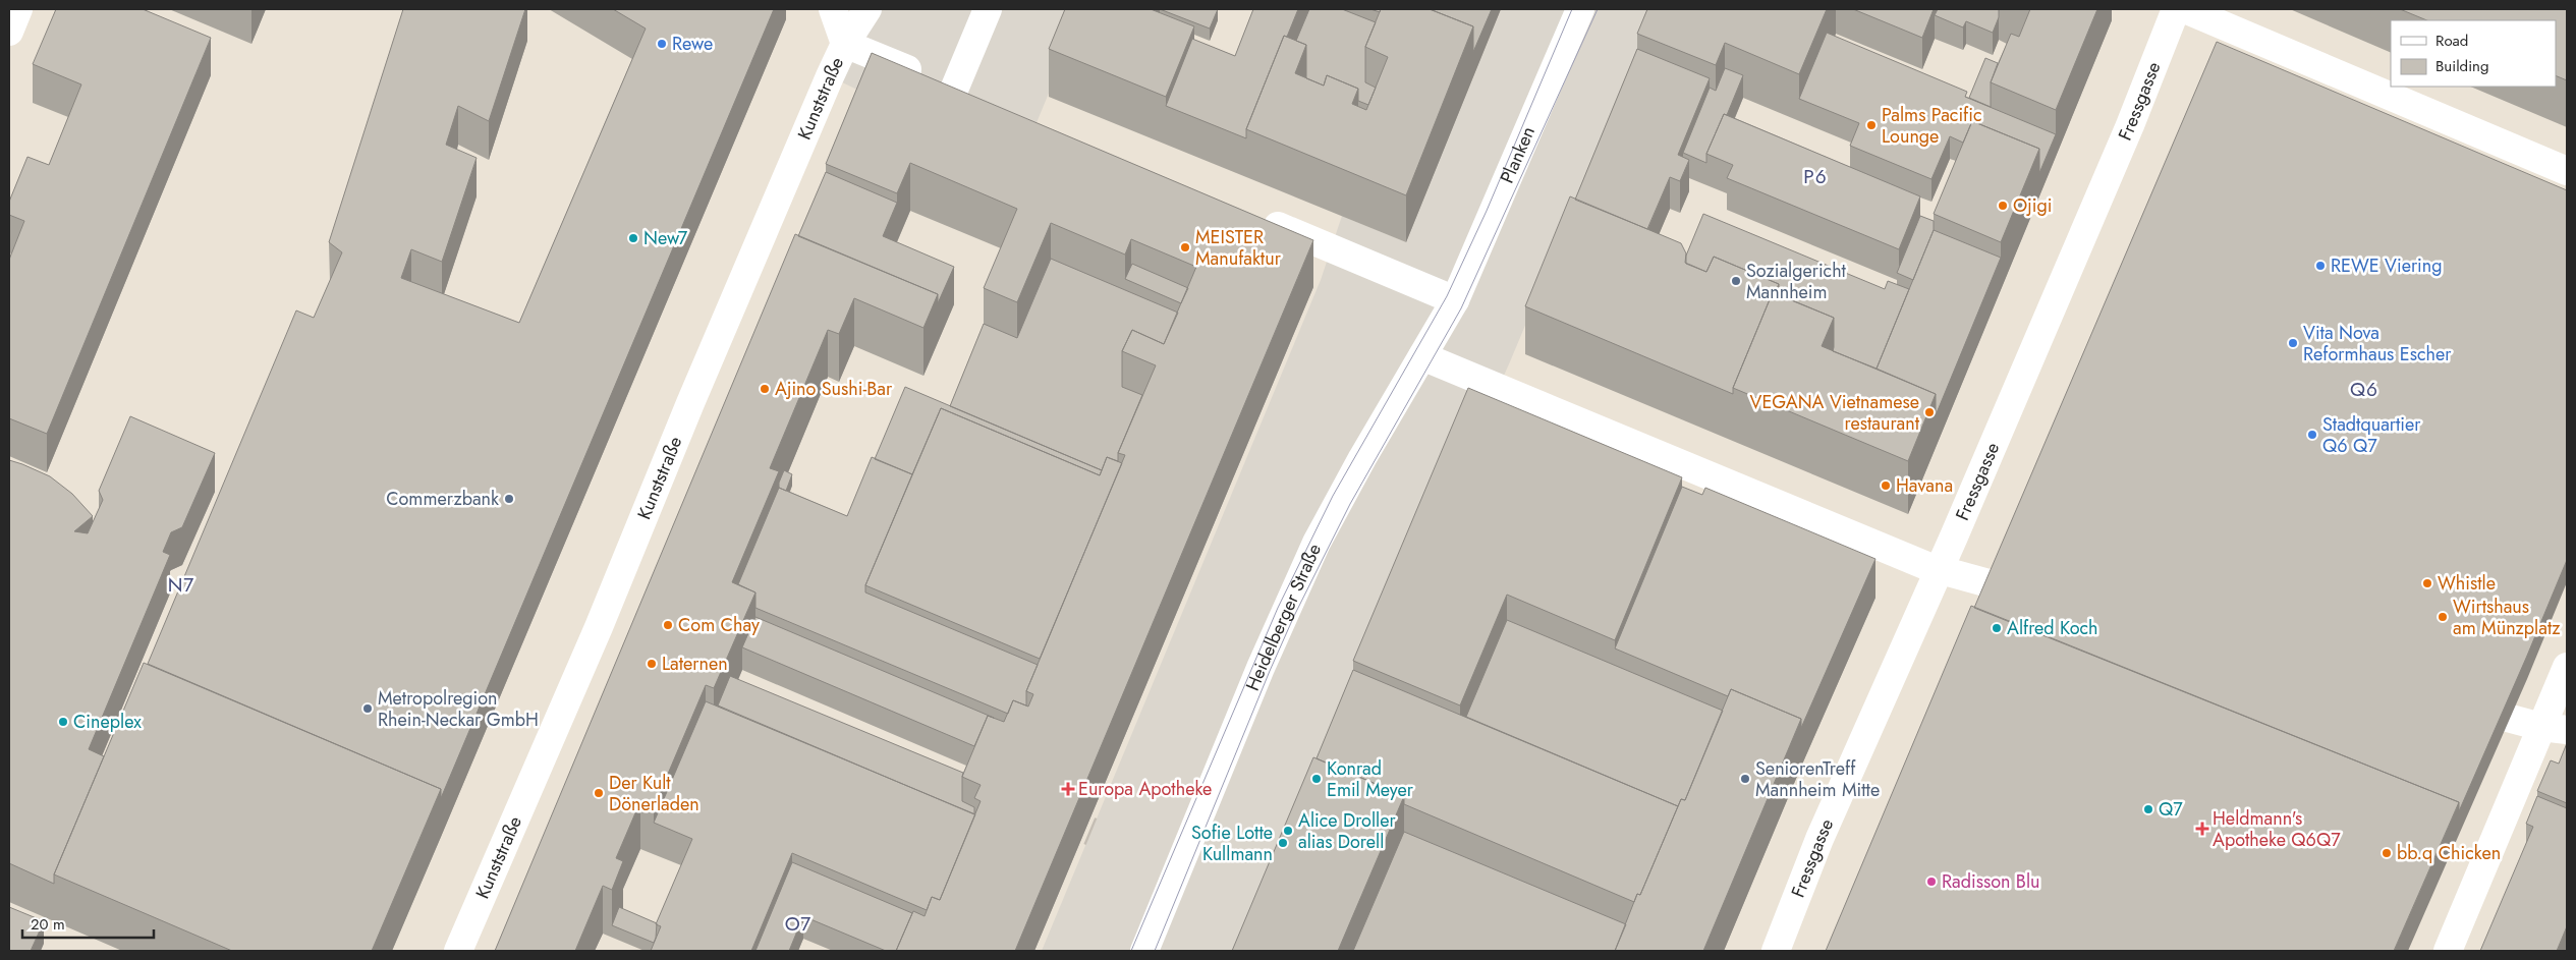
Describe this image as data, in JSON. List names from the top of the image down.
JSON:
{
  "streets": {
    "street": [
      "Kunststraße",
      "Fressgasse",
      "Planken",
      "Heidelberger Straße"
    ]
  },
  "crossings": [
    ["Planken", "Heidelberger Straße"]
  ],
  "districts": [
    "P6",
    "Q6",
    "N7",
    "O7"
  ],
  "places": {
    "other": [
      "Rewe",
      "Palms Pacific Lounge",
      "Ojigi",
      "New7",
      "MEISTER Manufaktur",
      "REWE Viering",
      "Sozialgericht Mannheim",
      "Vita Nova Reformhaus Escher",
      "Ajino Sushi-Bar",
      "VEGANA Vietnamese restaurant",
      "Stadtquartier Q6 Q7",
      "Havana",
      "Commerzbank",
      "Whistle",
      "Wirtshaus am Münzplatz",
      "Com Chay",
      "Alfred Koch",
      "Laternen",
      "Metropolregion Rhein-Neckar GmbH",
      "Cineplex",
      "Konrad Emil Meyer",
      "SeniorenTreff Mannheim Mitte",
      "Der Kult Dönerladen",
      "Q7",
      "Alice Droller alias Dorell",
      "Sofie Lotte Kullmann",
      "bb.q Chicken",
      "Radisson Blu"
    ],
    "health": ["Europa Apotheke", "Heldmann's Apotheke Q6Q7"]
  },
  "legend": ["Road", "Building"],
  "scale_bar": "20 m"
}
